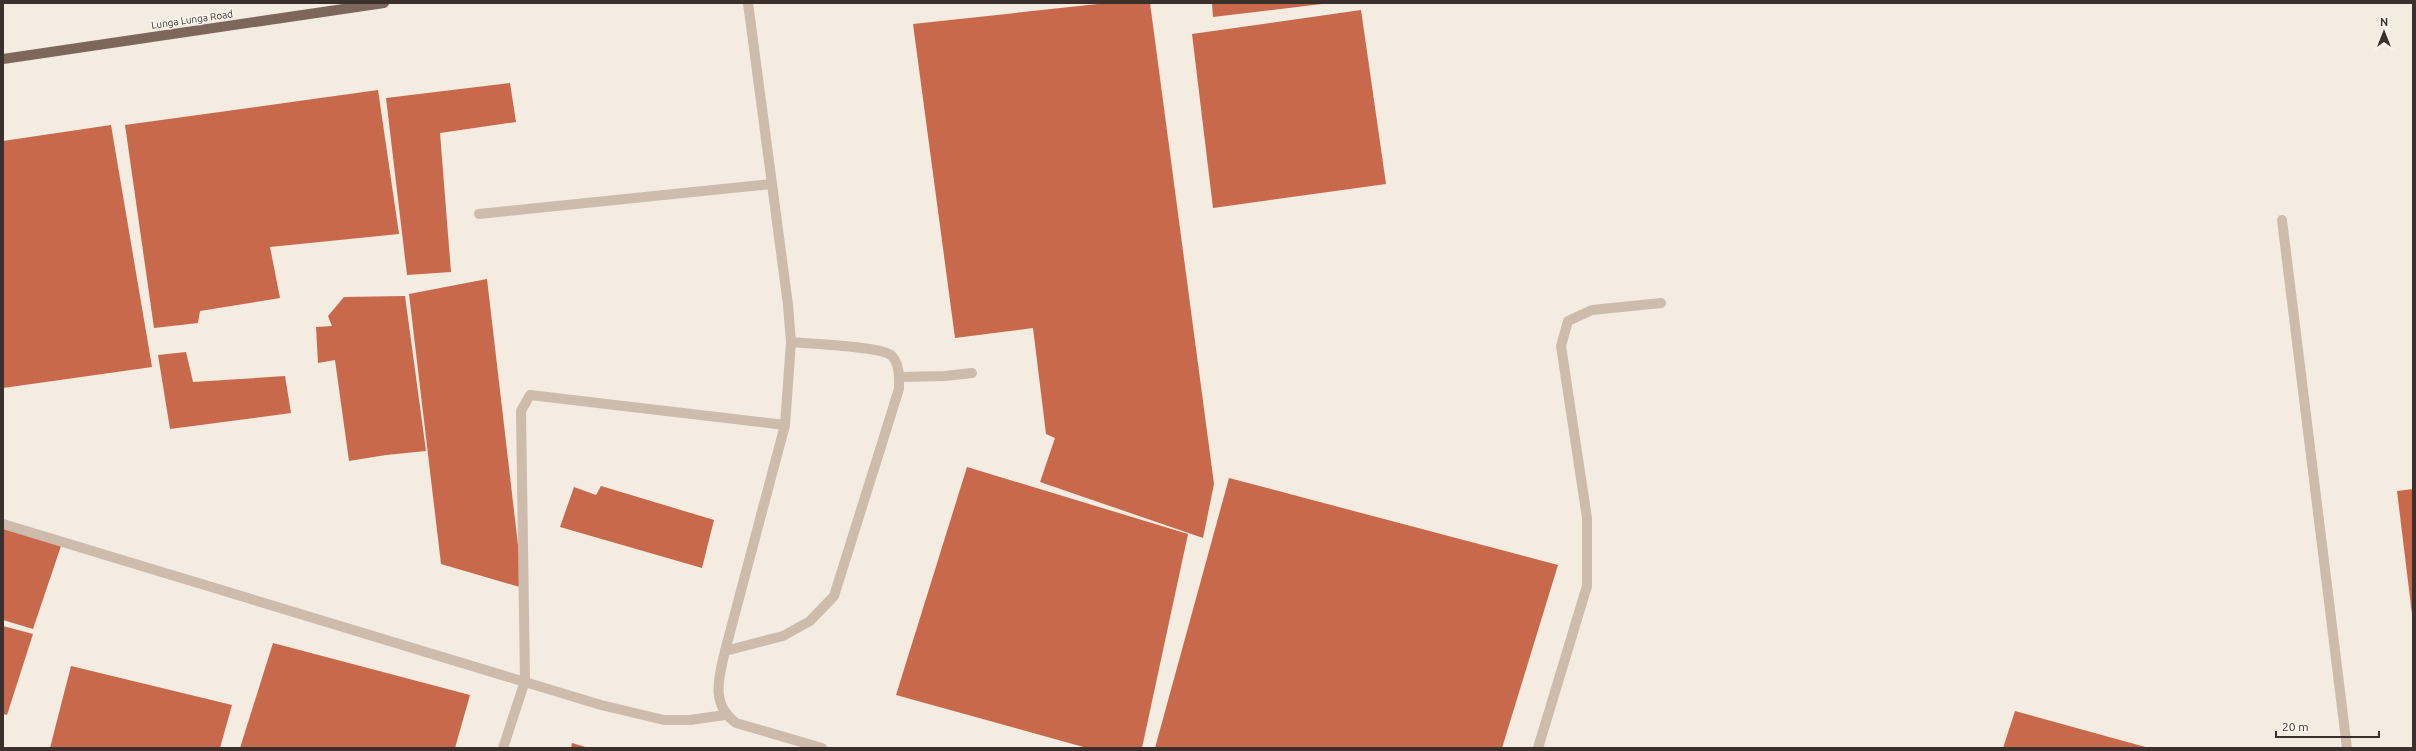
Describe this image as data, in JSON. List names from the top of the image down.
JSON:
{
  "streets": {
    "main road": ["Lunga Lunga Road"]
  },
  "scale_bar": "20 m",
  "north": "top"
}
